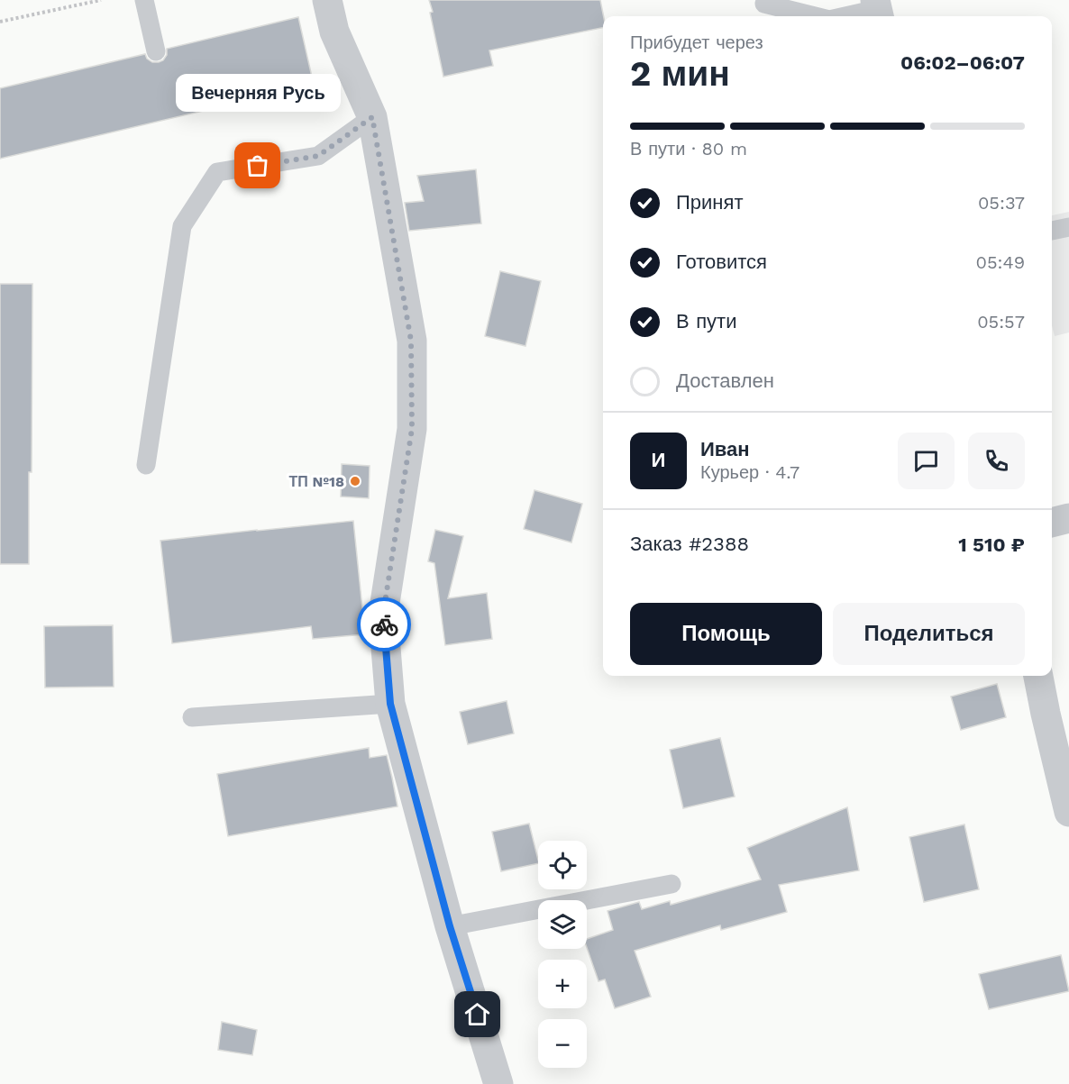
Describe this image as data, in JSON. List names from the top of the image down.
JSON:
{
  "places": ["Вечерняя Русь", "ТП №18"],
  "page": {
    "heading": ["2 мин", "Прибудет через", "06:02–06:07"],
    "panel": [
      "Иван",
      "Курьер · 4.7",
      "Заказ #2388",
      "1 510 ₽"
    ],
    "bubble": "Вечерняя Русь",
    "bar": "В пути · 80 m",
    "list": [
      ["Принят", "05:37"],
      ["Готовится", "05:49"],
      ["В пути", "05:57"],
      "Доставлен"
    ],
    "round": "И",
    "buttons": ["Помощь", "Поделиться"],
    "map_buttons": ["+", "−"]
  }
}
